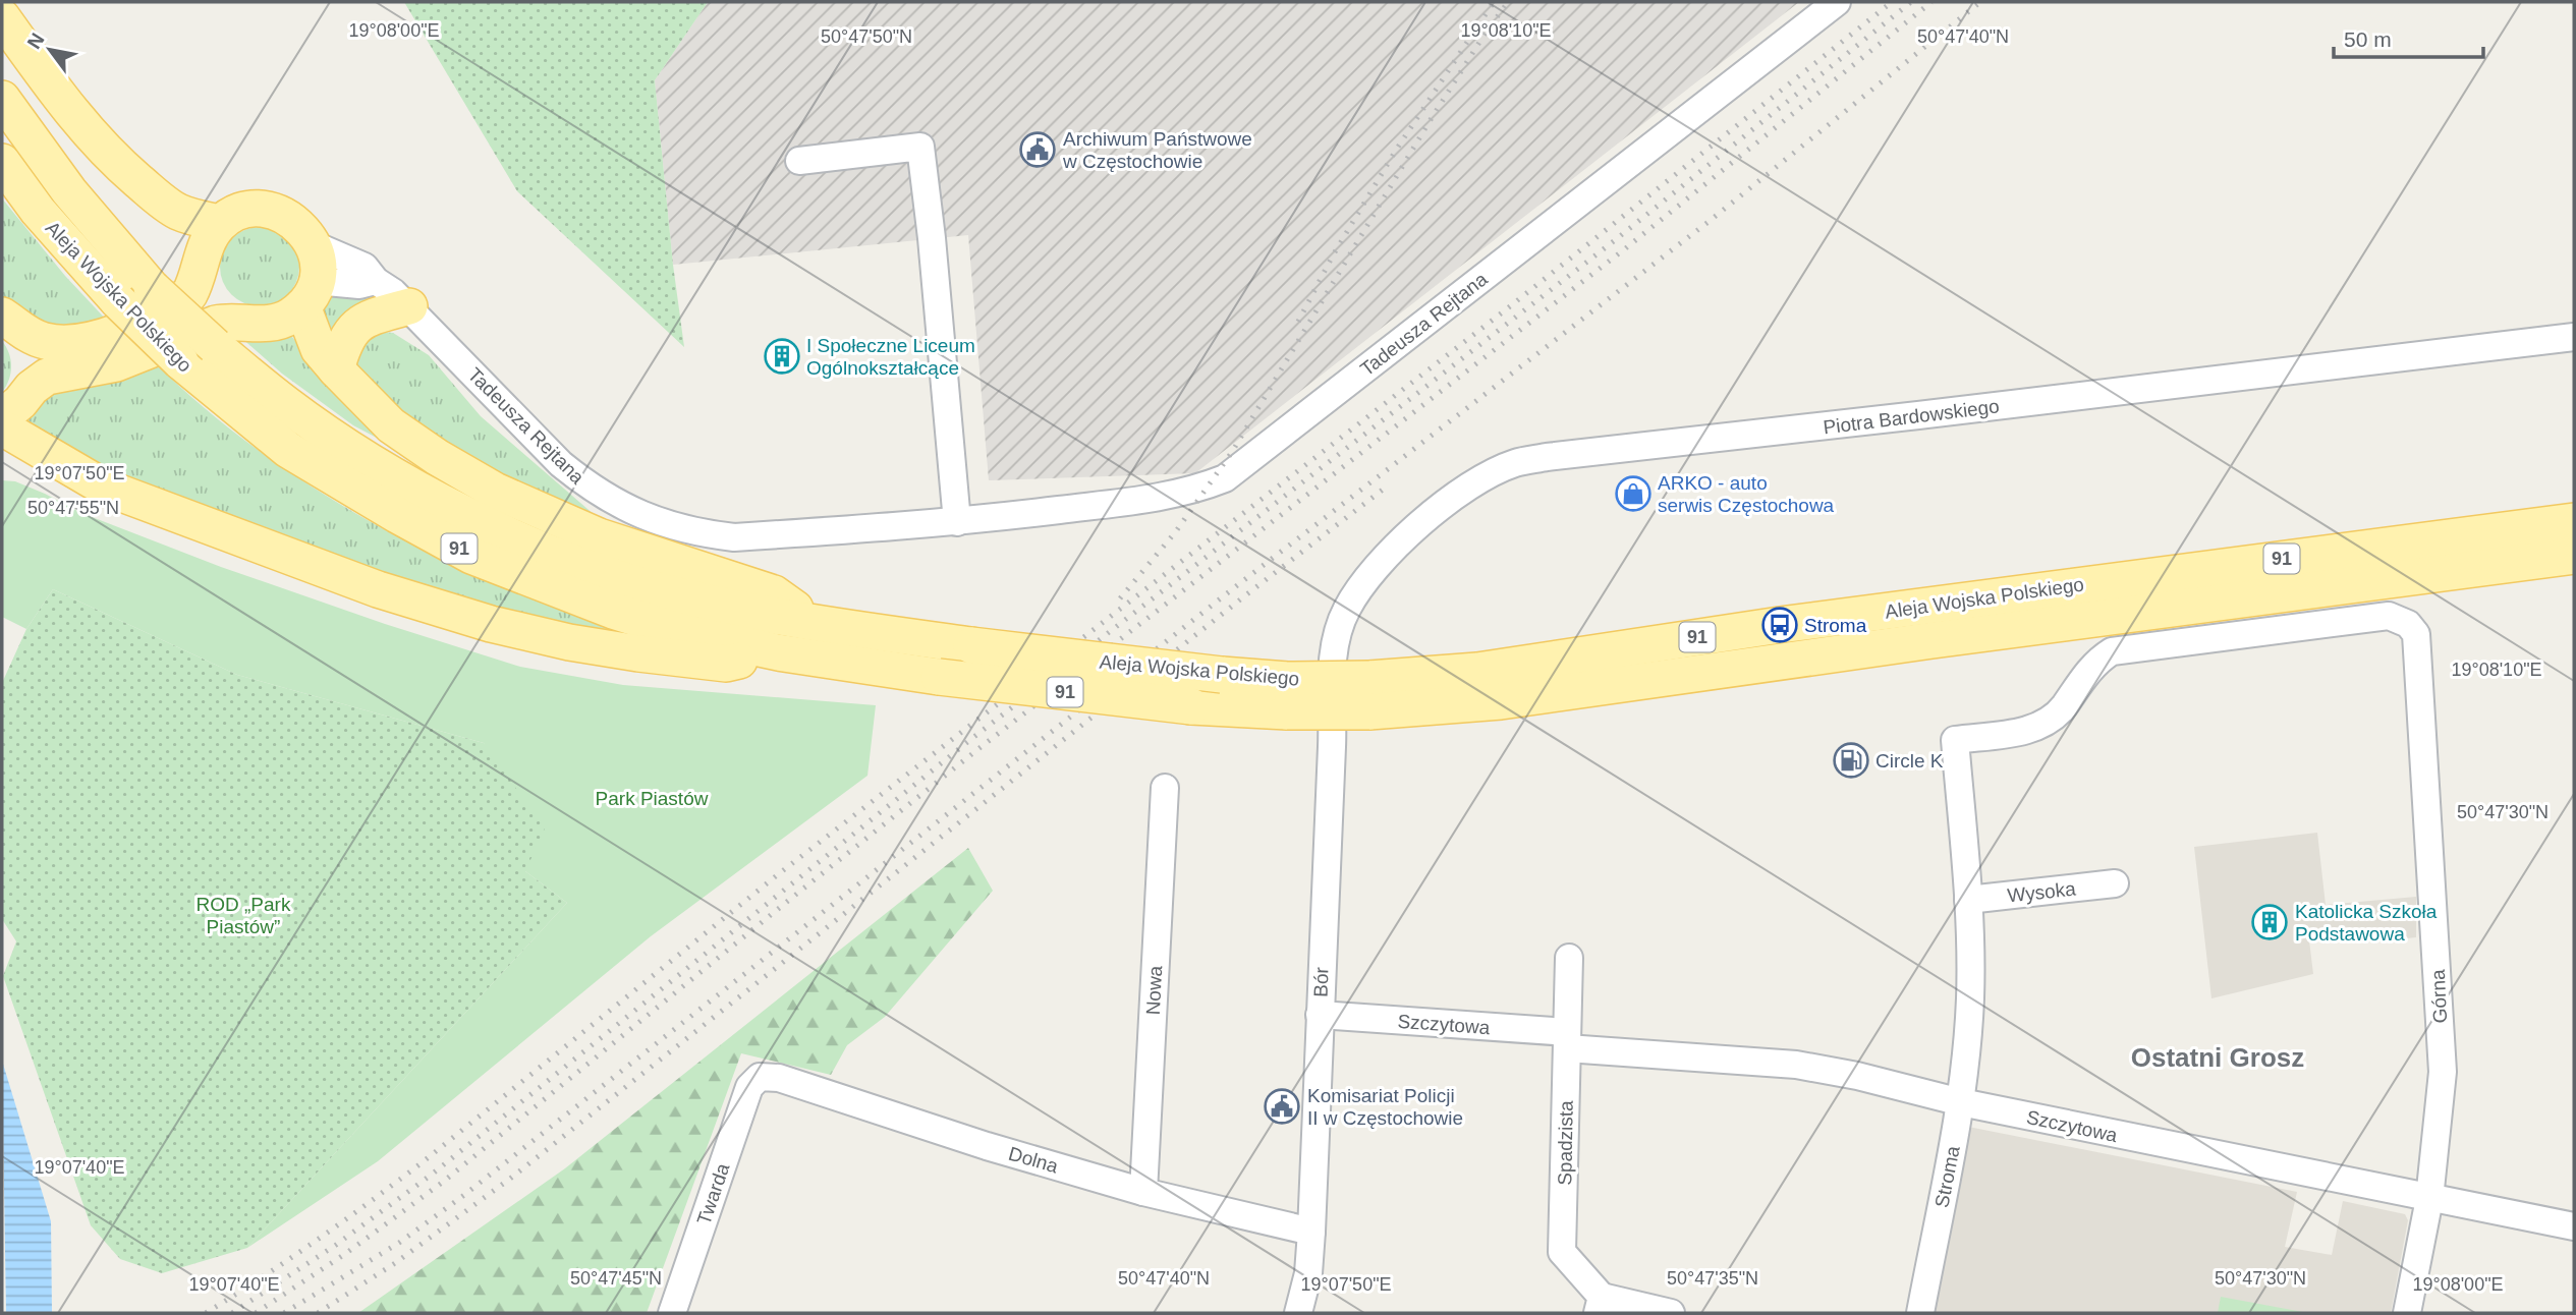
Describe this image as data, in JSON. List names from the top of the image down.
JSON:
{
  "streets": {
    "main road": ["Aleja Wojska Polskiego", "91"],
    "street": [
      "Tadeusza Rejtana",
      "Piotra Bardowskiego",
      "Wysoka",
      "Bór",
      "Nowa",
      "Górna",
      "Szczytowa",
      "Spadzista",
      "Dolna",
      "Stroma",
      "Twarda"
    ]
  },
  "crossings": [
    ["Piotra Bardowskiego", "Bór"],
    ["Wysoka", "Stroma"],
    ["Bór", "Szczytowa"],
    ["Bór", "Dolna"],
    ["Nowa", "Dolna"],
    ["Górna", "Szczytowa"],
    ["Górna", "Stroma"],
    ["Szczytowa", "Spadzista"],
    ["Szczytowa", "Stroma"],
    ["Dolna", "Twarda"]
  ],
  "districts": ["Ostatni Grosz"],
  "parks": ["Park Piastów", "ROD „Park Piastów”"],
  "places": {
    "public building": ["Archiwum Państwowe w Częstochowie", "Komisariat Policji II w Częstochowie"],
    "building": ["I Społeczne Liceum Ogólnokształcące", "Katolicka Szkoła Podstawowa"],
    "shop": ["ARKO - auto serwis Częstochowa"],
    "bus stop": ["Stroma"],
    "fuel station": ["Circle K"]
  },
  "scale_bar": "50 m",
  "north": "top left",
  "coordinates": [
    "19°08'00\"E",
    "19°08'10\"E",
    "50°47'50\"N",
    "50°47'40\"N",
    "19°07'50\"E",
    "50°47'55\"N",
    "50°47'30\"N",
    "19°07'40\"E",
    "50°47'45\"N",
    "50°47'35\"N"
  ]
}
